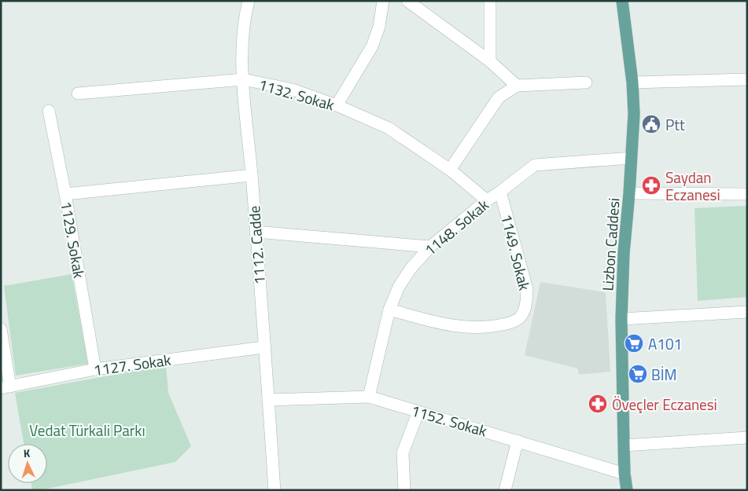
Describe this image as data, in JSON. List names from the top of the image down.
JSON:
{
  "streets": {
    "main road": ["Lizbon Caddesi"],
    "street": [
      "1132. Sokak",
      "1148. Sokak",
      "1129. Sokak",
      "1112. Cadde",
      "1149. Sokak",
      "1127. Sokak",
      "1152. Sokak"
    ]
  },
  "crossings": [
    ["1132. Sokak", "1148. Sokak"],
    ["1132. Sokak", "1112. Cadde"],
    ["1148. Sokak", "Lizbon Caddesi"],
    ["1148. Sokak", "1149. Sokak"],
    ["1148. Sokak", "1152. Sokak"],
    ["1129. Sokak", "1127. Sokak"],
    ["Lizbon Caddesi", "1152. Sokak"],
    ["1112. Cadde", "1127. Sokak"],
    ["1112. Cadde", "1152. Sokak"]
  ],
  "parks": ["Vedat Türkali Parkı"],
  "places": {
    "public building": ["Ptt"],
    "pharmacy": ["Saydan Eczanesi", "Öveçler Eczanesi"],
    "supermarket": ["A101", "BİM"]
  },
  "north": "top"
}
